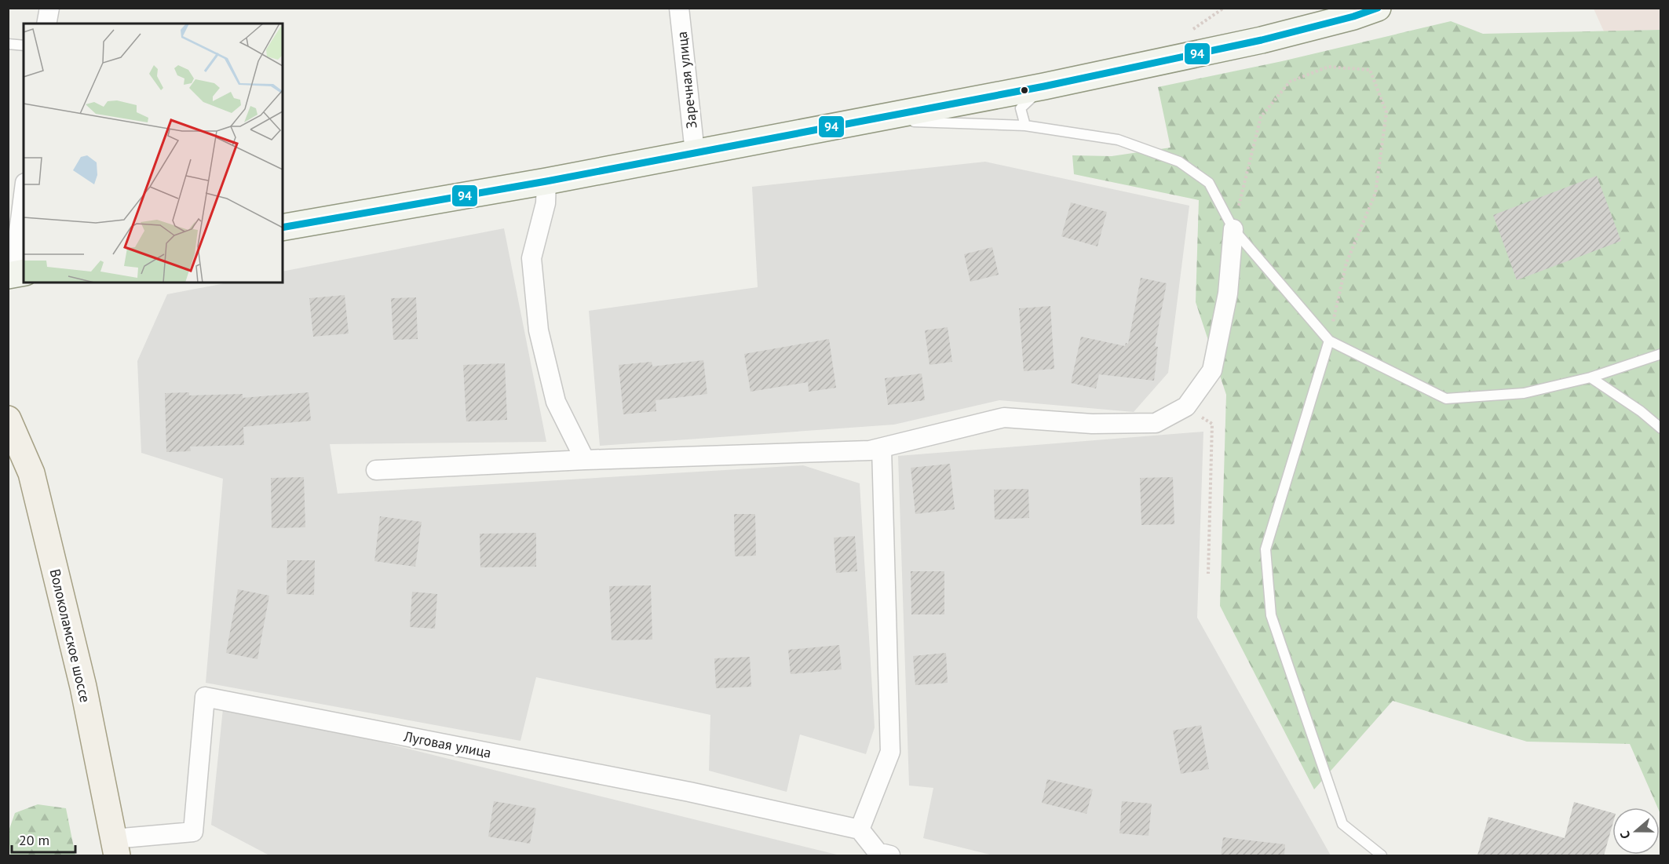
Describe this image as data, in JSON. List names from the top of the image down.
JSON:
{
  "streets": {
    "main road": ["Волоколамское шоссе"],
    "street": ["Заречная улица", "Луговая улица"]
  },
  "crossings": [
    ["Волоколамское шоссе", "Луговая улица"]
  ],
  "lines": ["transit line 94"],
  "scale_bar": "20 m",
  "north": "left"
}
